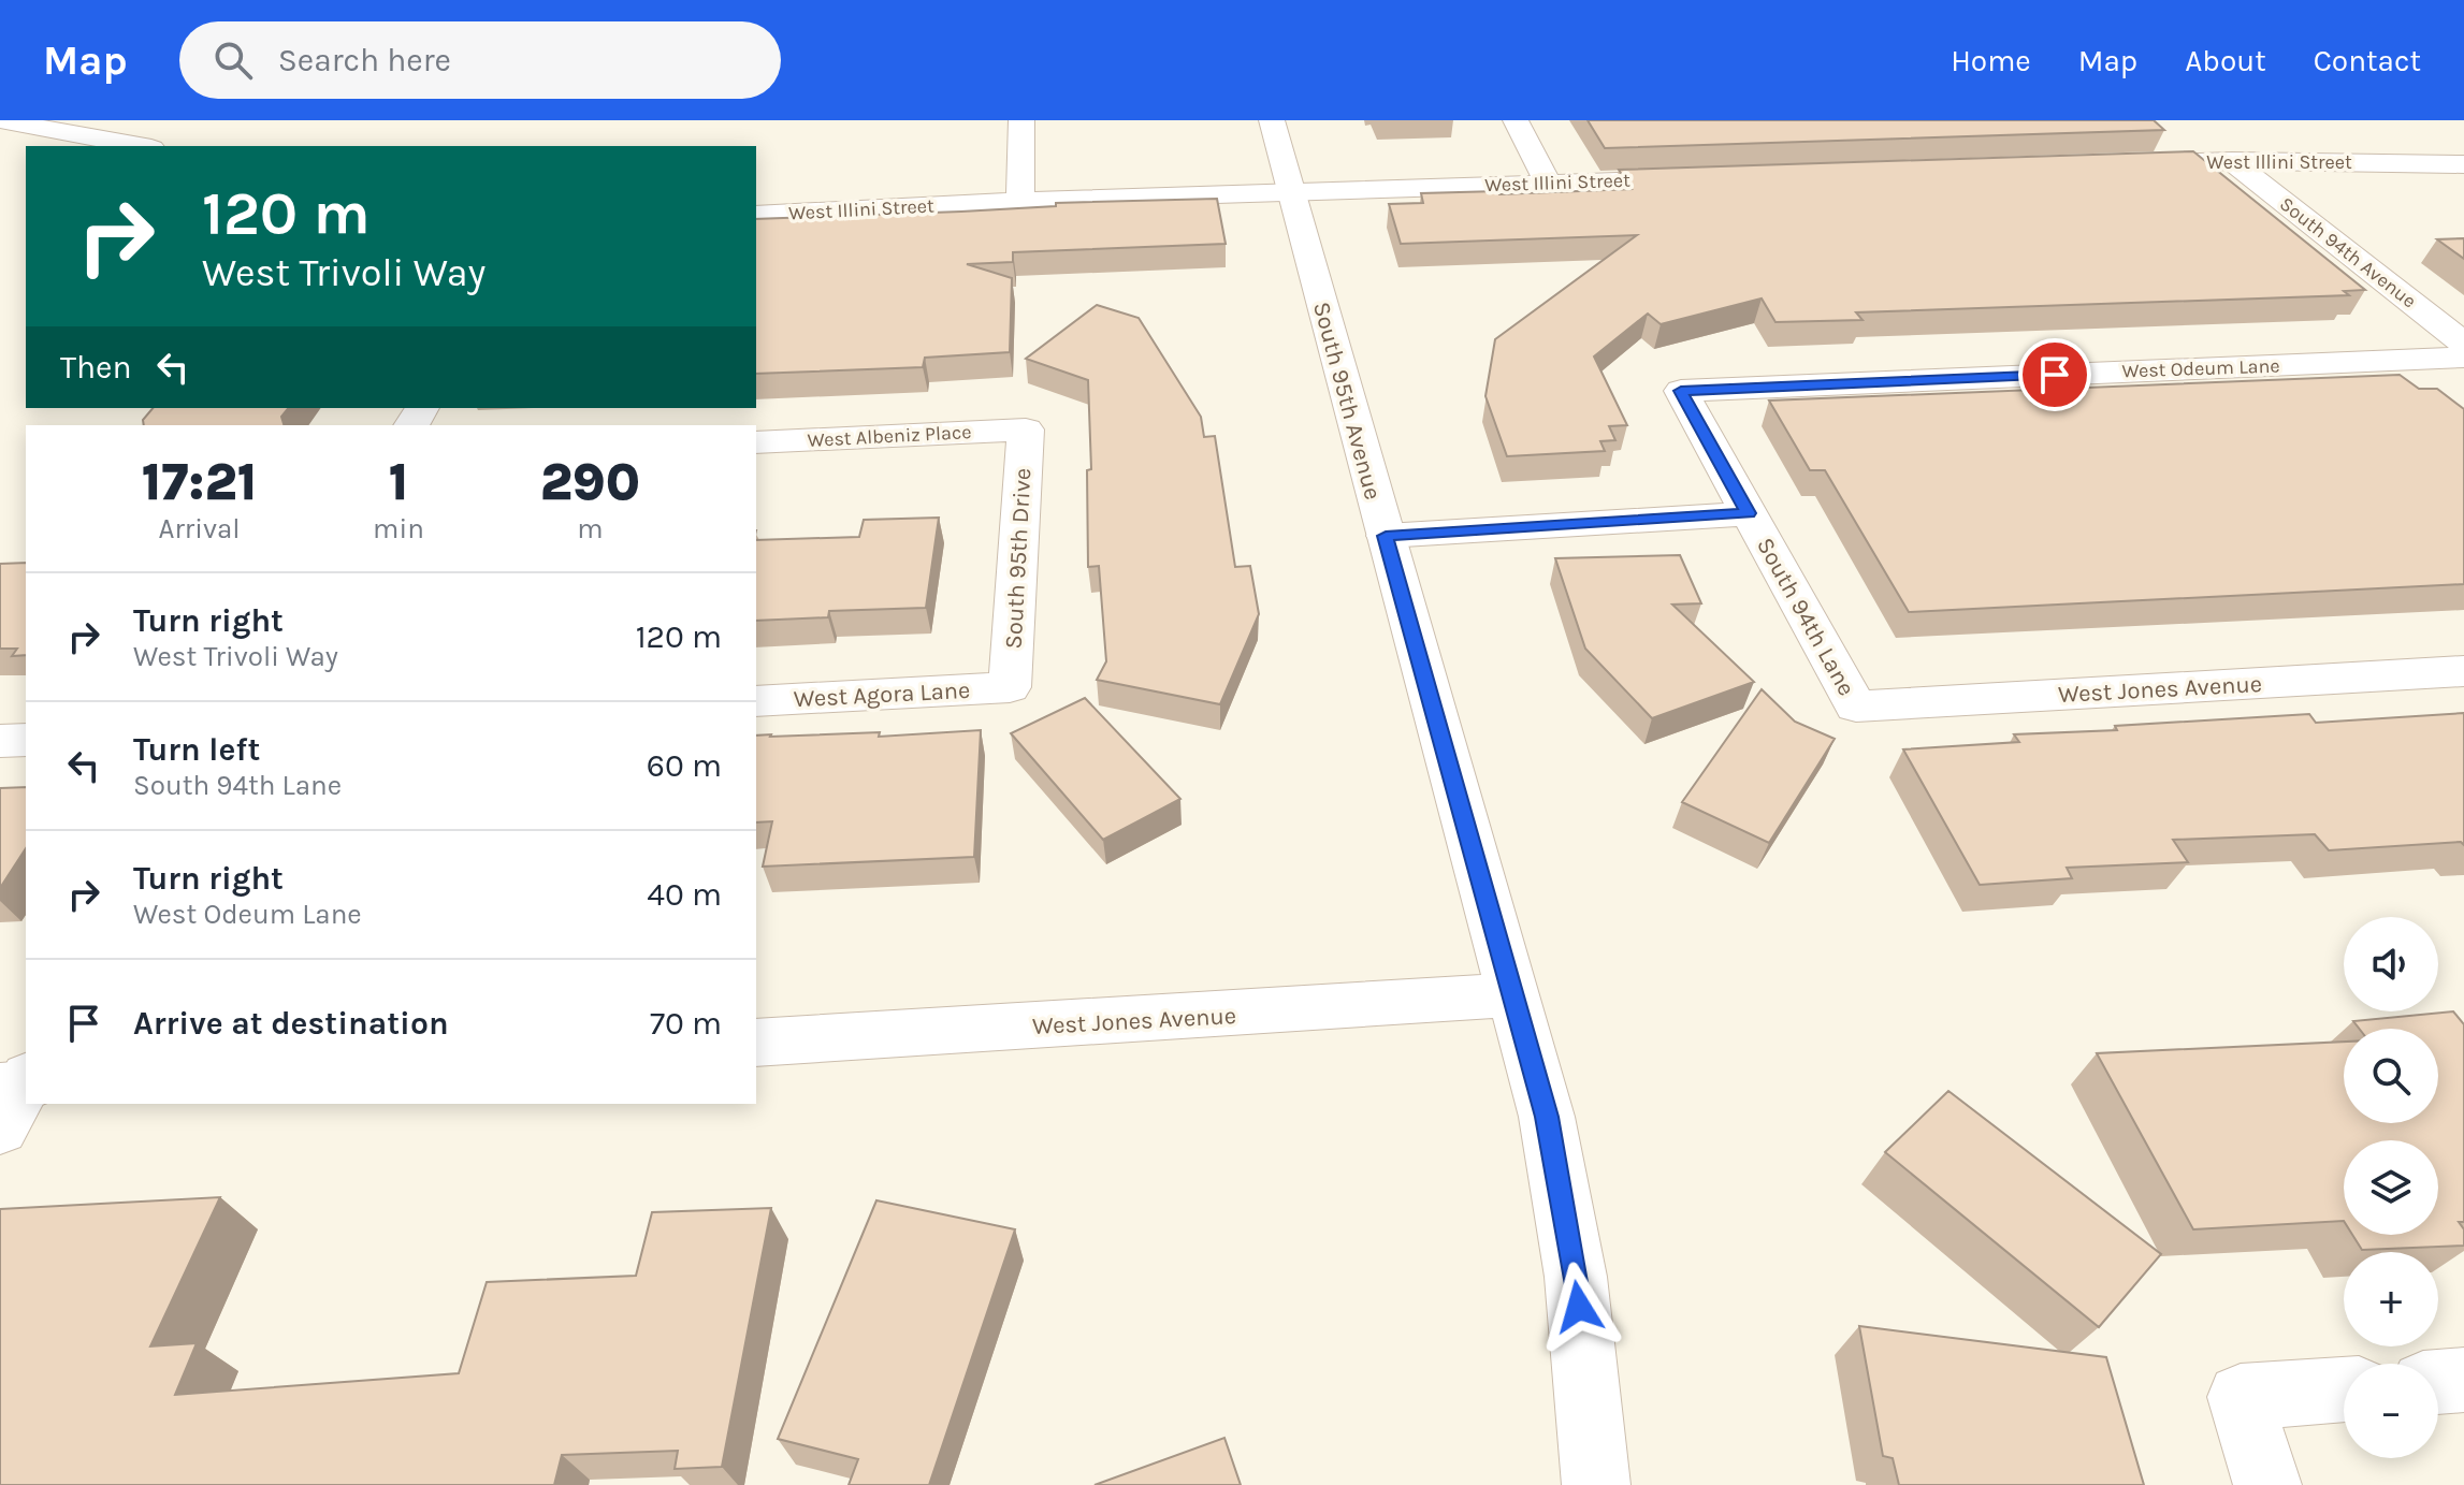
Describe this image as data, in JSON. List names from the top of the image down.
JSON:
{
  "streets": {
    "street": [
      "West Illini Street",
      "South 94th Avenue",
      "West Odeum Lane",
      "South 95th Avenue",
      "West Albeniz Place",
      "South 95th Drive",
      "South 94th Lane",
      "West Jones Avenue",
      "West Agora Lane"
    ]
  },
  "crossings": [
    ["West Illini Street", "South 94th Avenue"],
    ["West Illini Street", "South 95th Avenue"],
    ["West Odeum Lane", "South 94th Lane"],
    ["South 95th Avenue", "West Jones Avenue"],
    ["West Albeniz Place", "South 95th Drive"],
    ["South 95th Drive", "West Agora Lane"],
    ["South 94th Lane", "West Jones Avenue"]
  ],
  "page": {
    "header": "Map",
    "search": "Search here",
    "nav": [
      "Home",
      "Map",
      "About",
      "Contact"
    ],
    "turn": ["120 m", "West Trivoli Way"],
    "then": "Then",
    "eta": [
      "17:21",
      "Arrival",
      "1",
      "min",
      "290",
      "m"
    ],
    "list": [
      {
        "name": "Turn right",
        "note": "West Trivoli Way",
        "value": "120 m"
      },
      {
        "name": "Turn left",
        "note": "South 94th Lane",
        "value": "60 m"
      },
      {
        "name": "Turn right",
        "note": "West Odeum Lane",
        "value": "40 m"
      },
      {
        "name": "Arrive at destination",
        "value": "70 m"
      }
    ],
    "map_buttons": ["+", "−"]
  }
}
